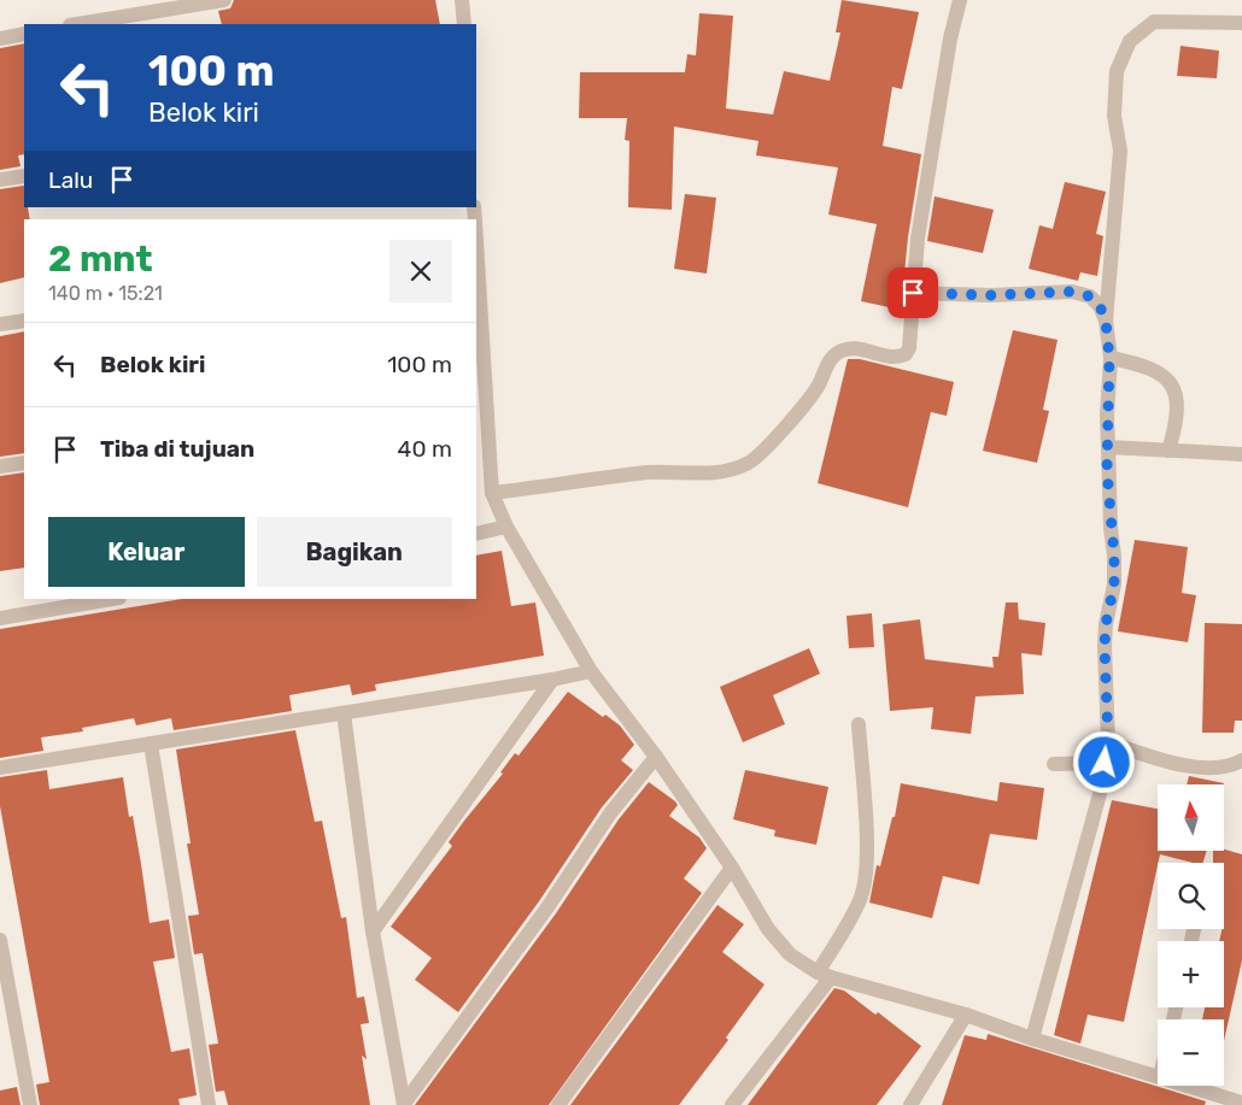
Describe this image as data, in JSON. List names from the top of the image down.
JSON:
{
  "north": "top",
  "page": {
    "turn": ["100 m", "Belok kiri"],
    "then": "Lalu",
    "heading": ["2 mnt", "140 m · 15:21"],
    "list": [
      {
        "name": "Belok kiri",
        "value": "100 m"
      },
      {
        "name": "Tiba di tujuan",
        "value": "40 m"
      }
    ],
    "buttons": ["Keluar", "Bagikan"],
    "map_buttons": ["+", "−"]
  }
}
